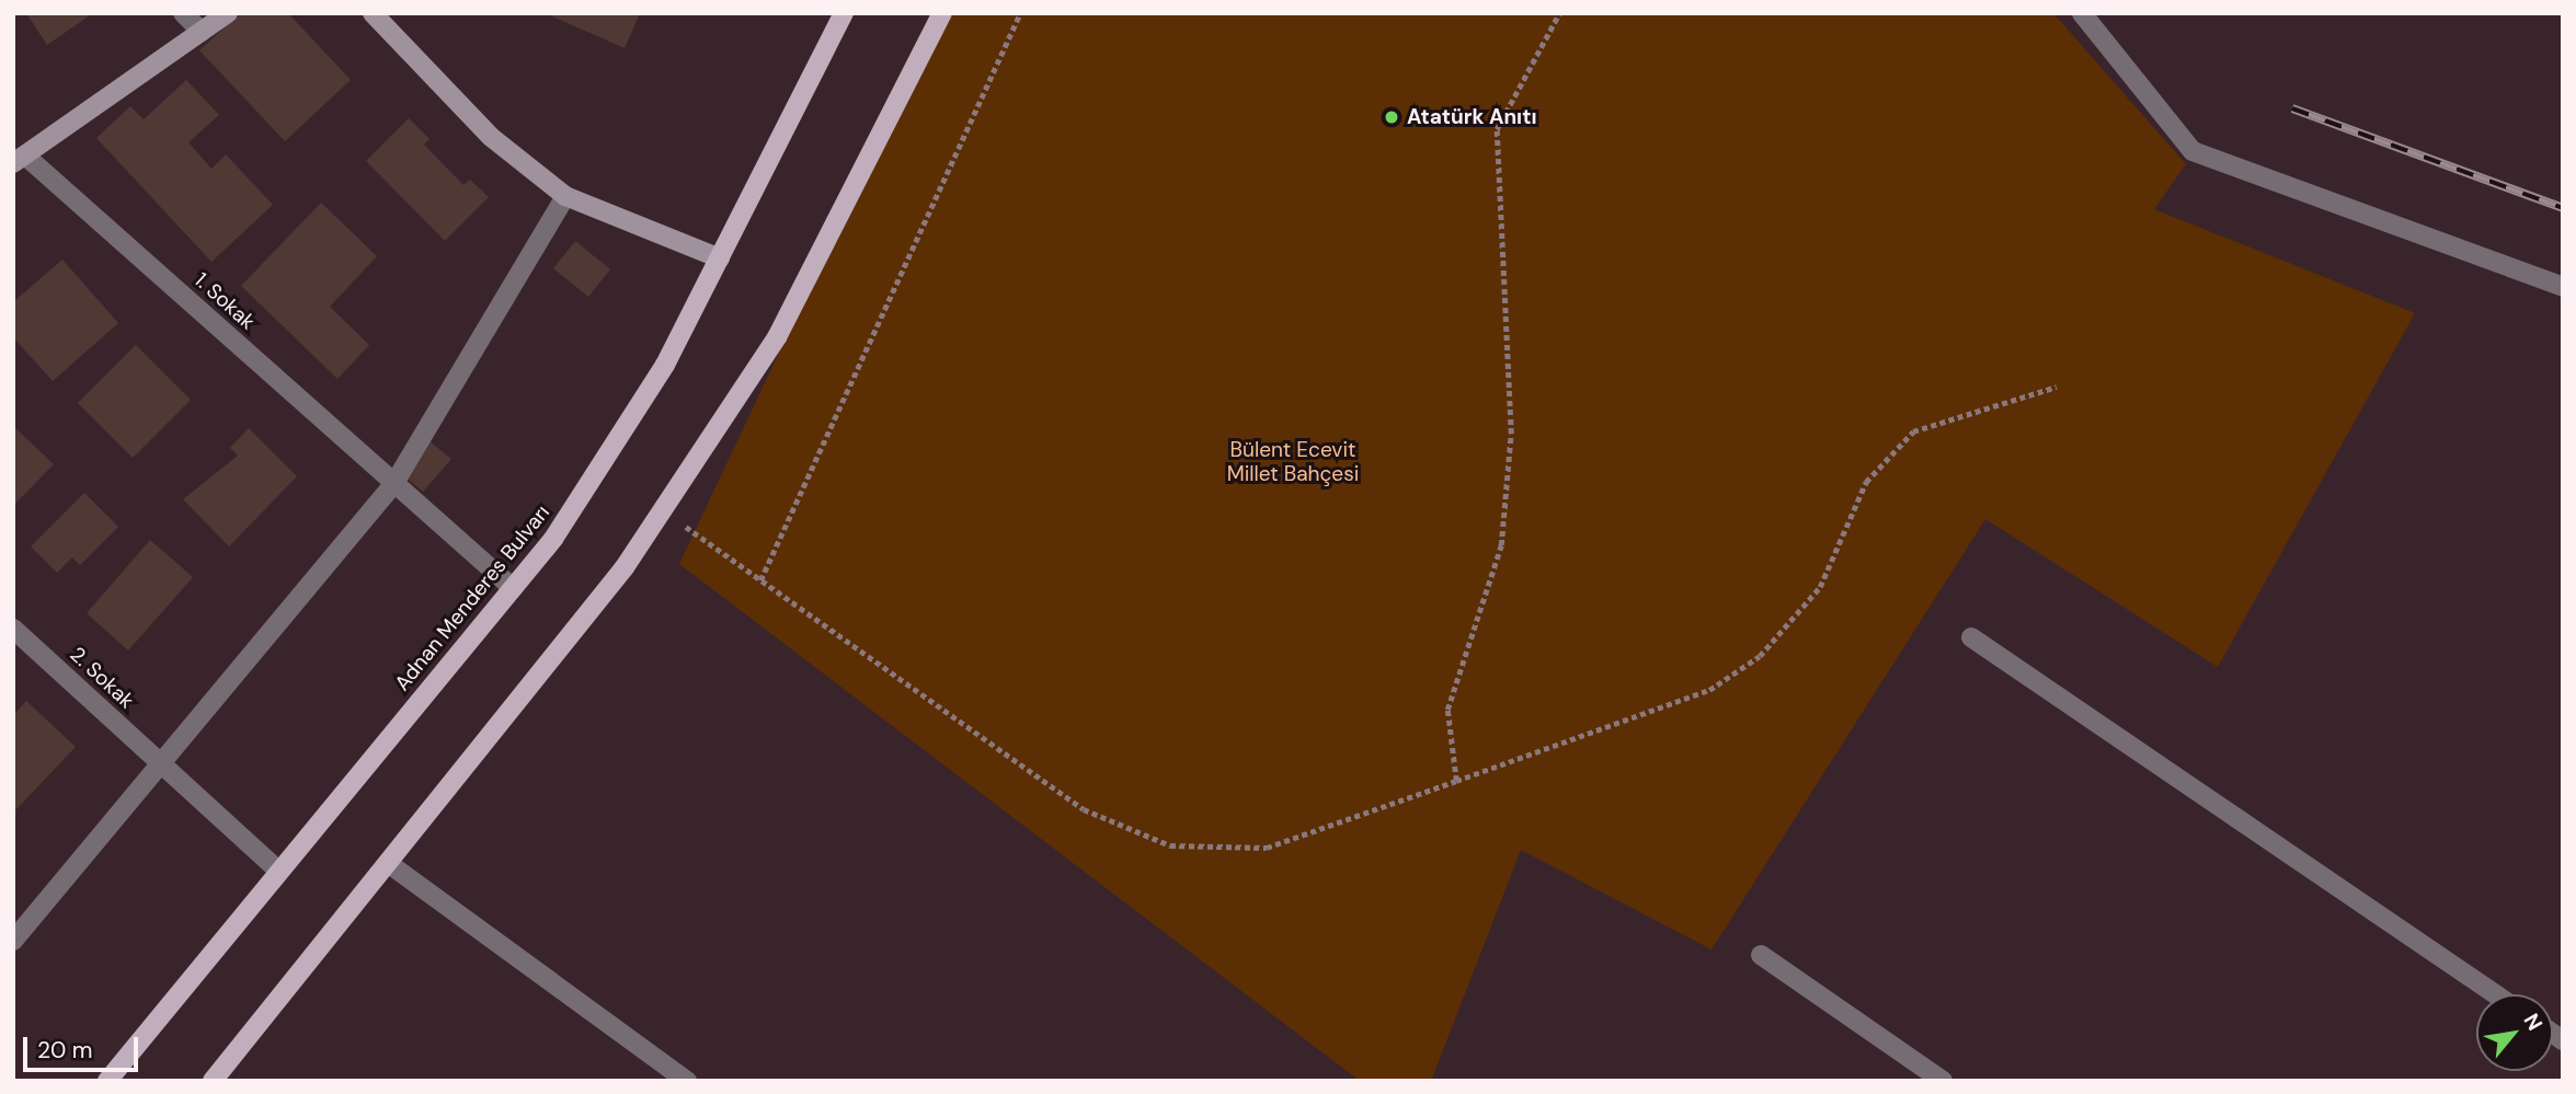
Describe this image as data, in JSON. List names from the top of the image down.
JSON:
{
  "streets": {
    "main road": ["Adnan Menderes Bulvarı"],
    "street": ["1. Sokak", "2. Sokak"]
  },
  "crossings": [
    ["1. Sokak", "Adnan Menderes Bulvarı"],
    ["Adnan Menderes Bulvarı", "2. Sokak"]
  ],
  "parks": ["Bülent Ecevit Millet Bahçesi"],
  "places": ["Atatürk Anıtı"],
  "scale_bar": "20 m",
  "north": "top right"
}
